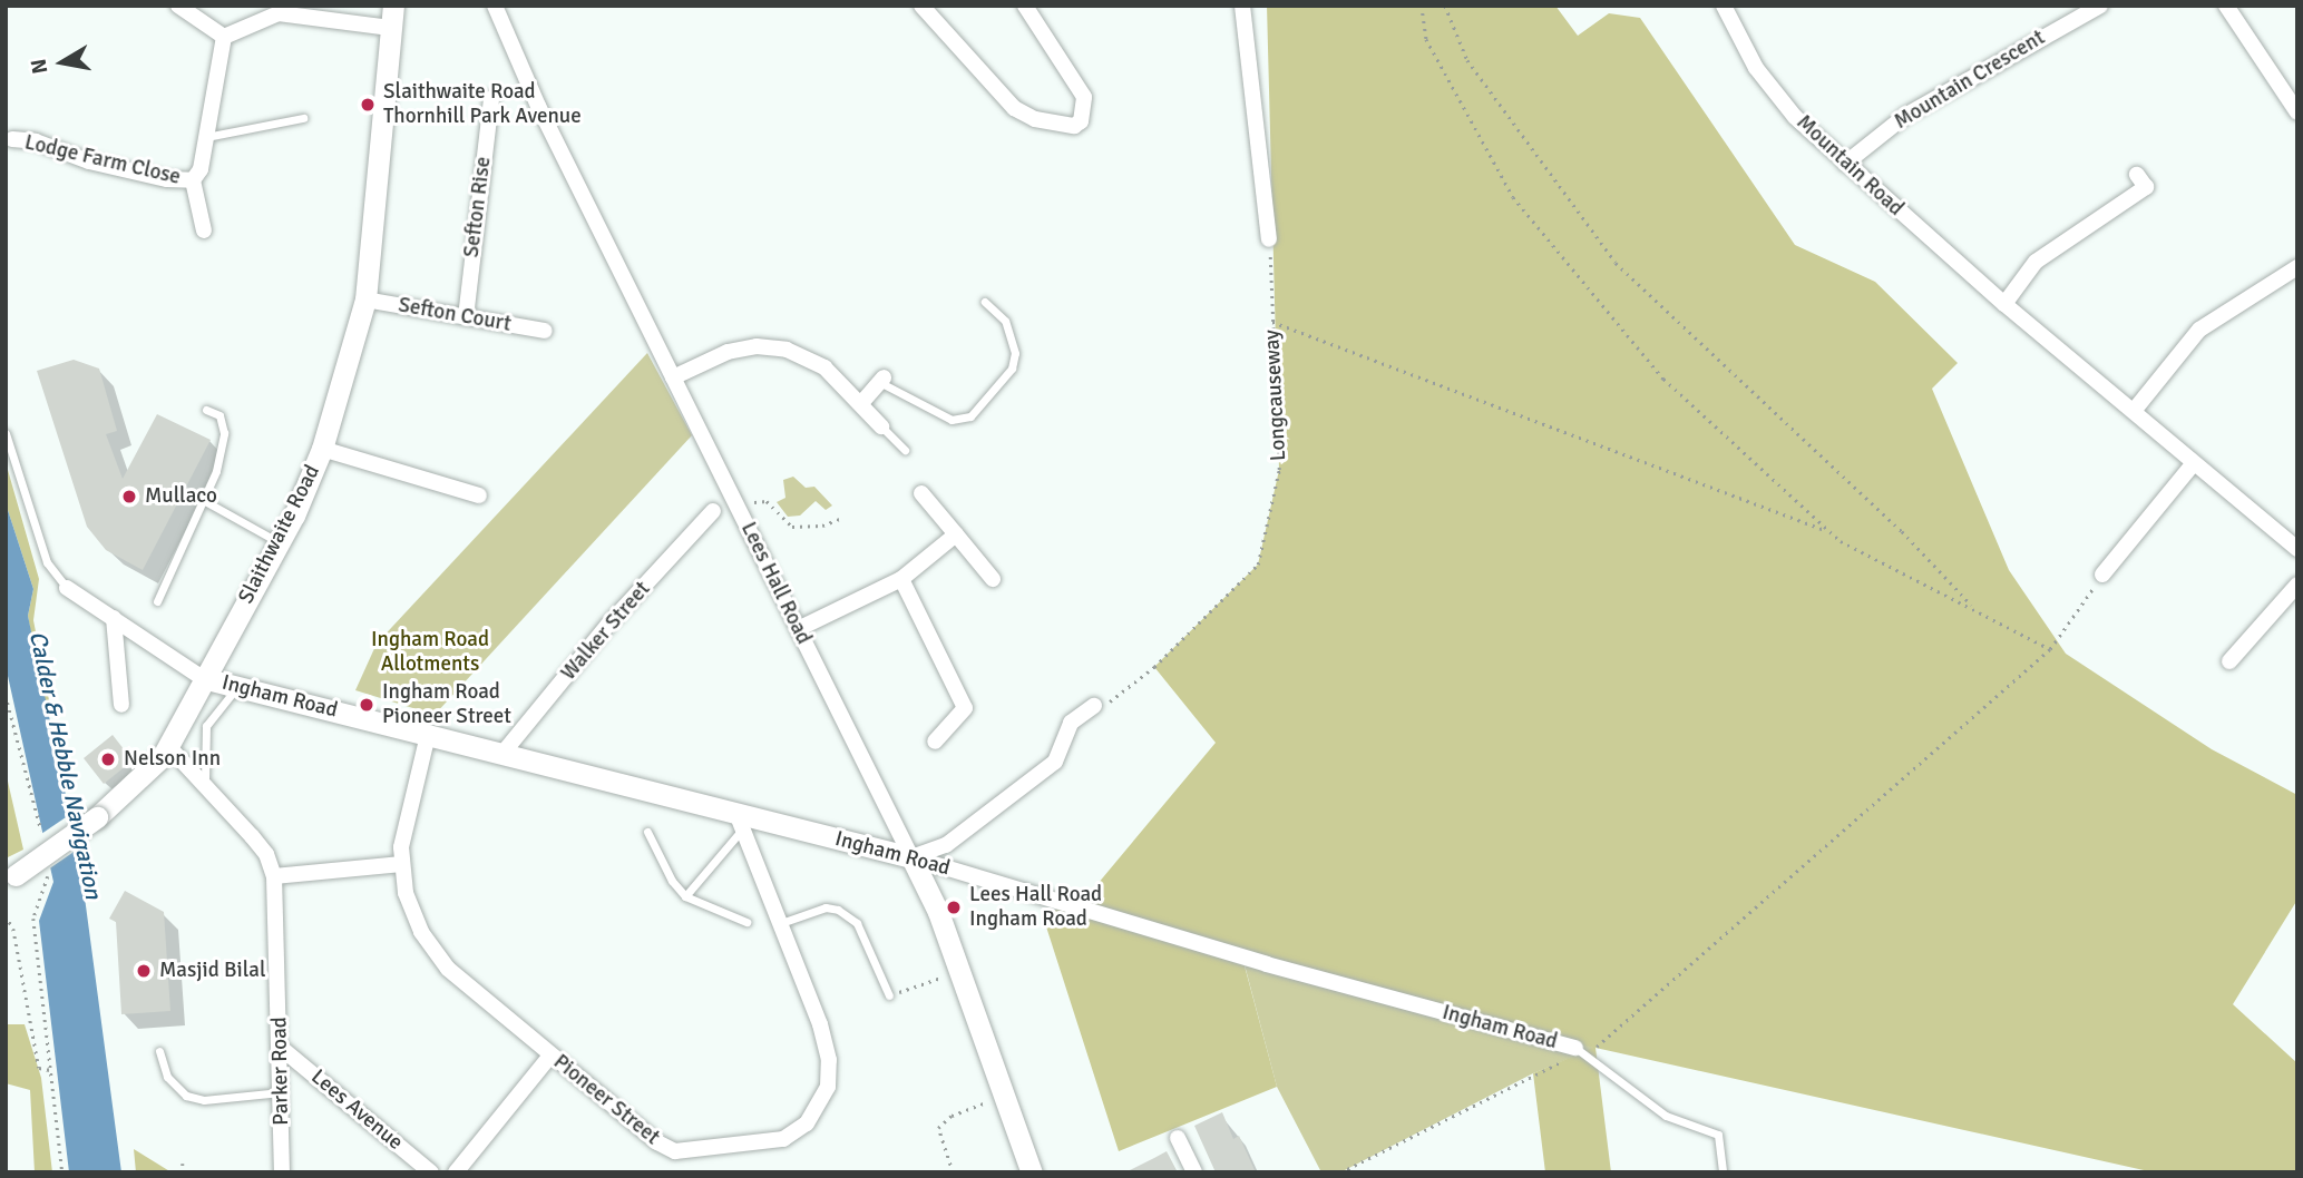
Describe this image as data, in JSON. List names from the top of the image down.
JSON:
{
  "streets": {
    "street": [
      "Mountain Crescent",
      "Lodge Farm Close",
      "Mountain Road",
      "Sefton Rise",
      "Sefton Court",
      "Slaithwaite Road",
      "Lees Hall Road",
      "Walker Street",
      "Ingham Road",
      "Parker Road",
      "Pioneer Street",
      "Lees Avenue"
    ],
    "path": ["Longcauseway"]
  },
  "crossings": [
    ["Mountain Crescent", "Mountain Road"],
    ["Sefton Rise", "Sefton Court"],
    ["Sefton Court", "Slaithwaite Road"],
    ["Slaithwaite Road", "Ingham Road"],
    ["Slaithwaite Road", "Parker Road"],
    ["Lees Hall Road", "Ingham Road"],
    ["Walker Street", "Ingham Road"],
    ["Ingham Road", "Pioneer Street"],
    ["Parker Road", "Lees Avenue"]
  ],
  "water": ["Calder & Hebble Navigation"],
  "parks": ["Ingham Road Allotments"],
  "places": [
    "Slaithwaite Road Thornhill Park Avenue",
    "Mullaco",
    "Ingham Road Pioneer Street",
    "Nelson Inn",
    "Lees Hall Road Ingham Road",
    "Masjid Bilal"
  ],
  "north": "left"
}
